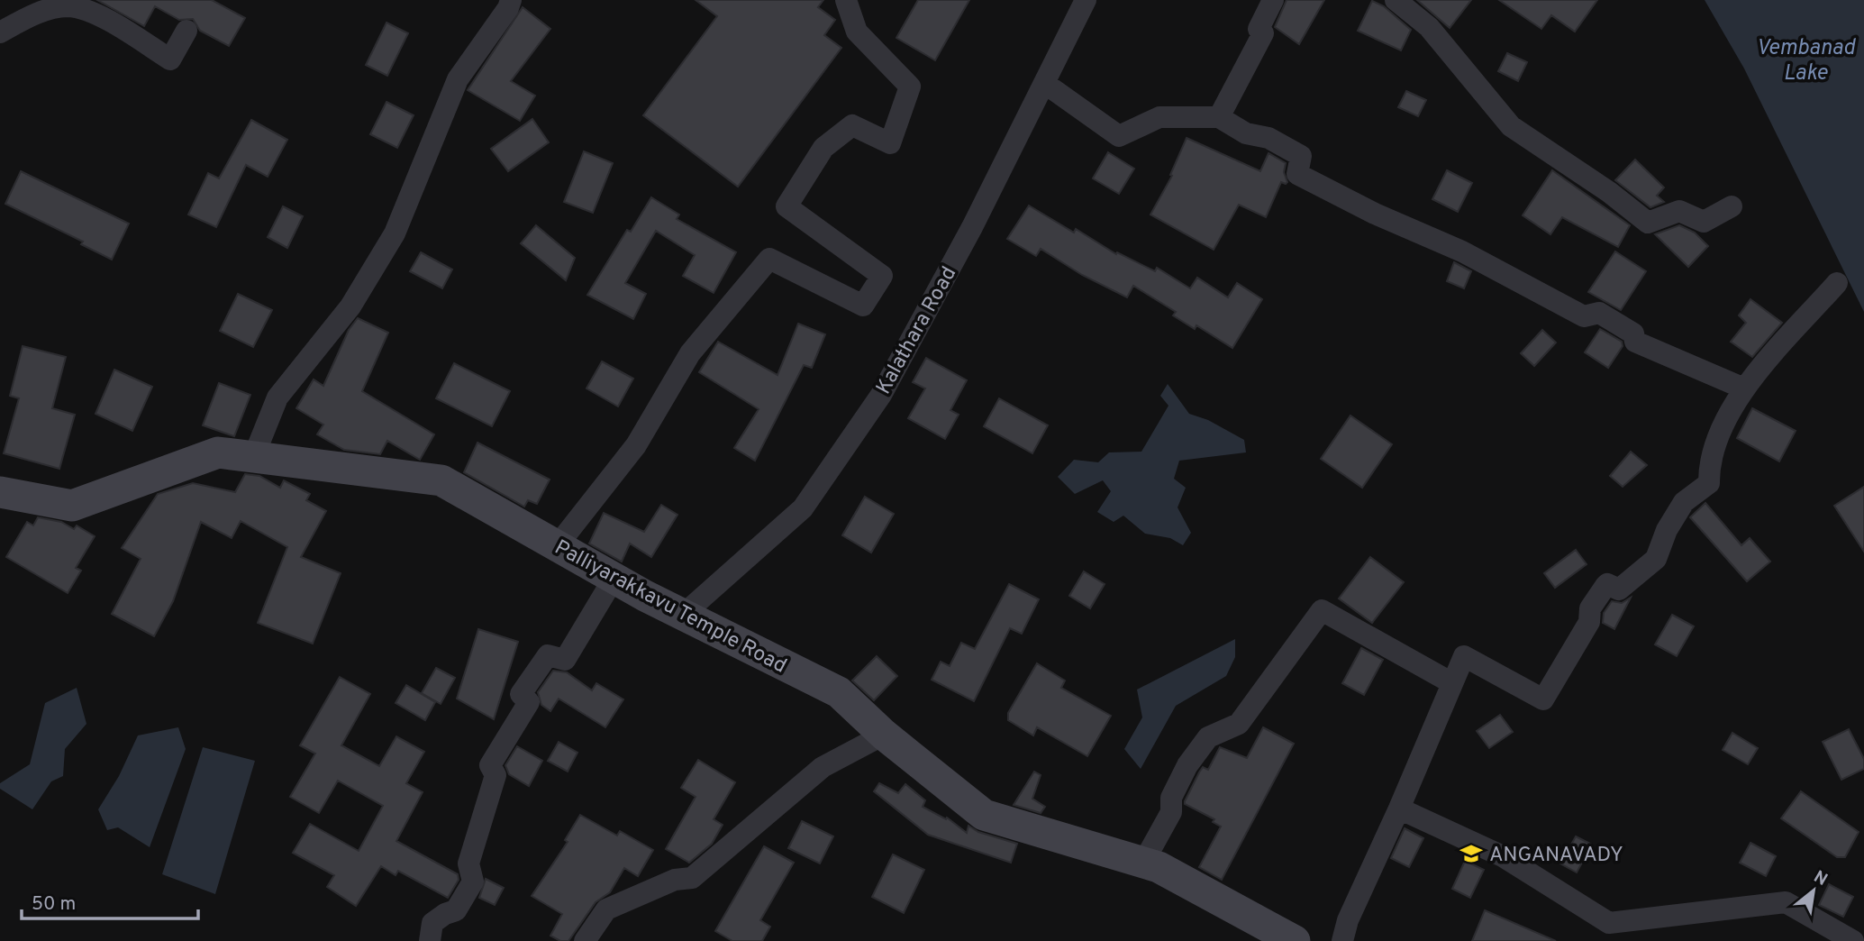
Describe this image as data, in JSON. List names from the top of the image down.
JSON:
{
  "streets": {
    "street": ["Kalathara Road", "Palliyarakkavu Temple Road"]
  },
  "crossings": [
    ["Kalathara Road", "Palliyarakkavu Temple Road"]
  ],
  "water": ["Vembanad Lake"],
  "places": {
    "school or university": ["ANGANAVADY"]
  },
  "scale_bar": "50 m",
  "north": "top right"
}
